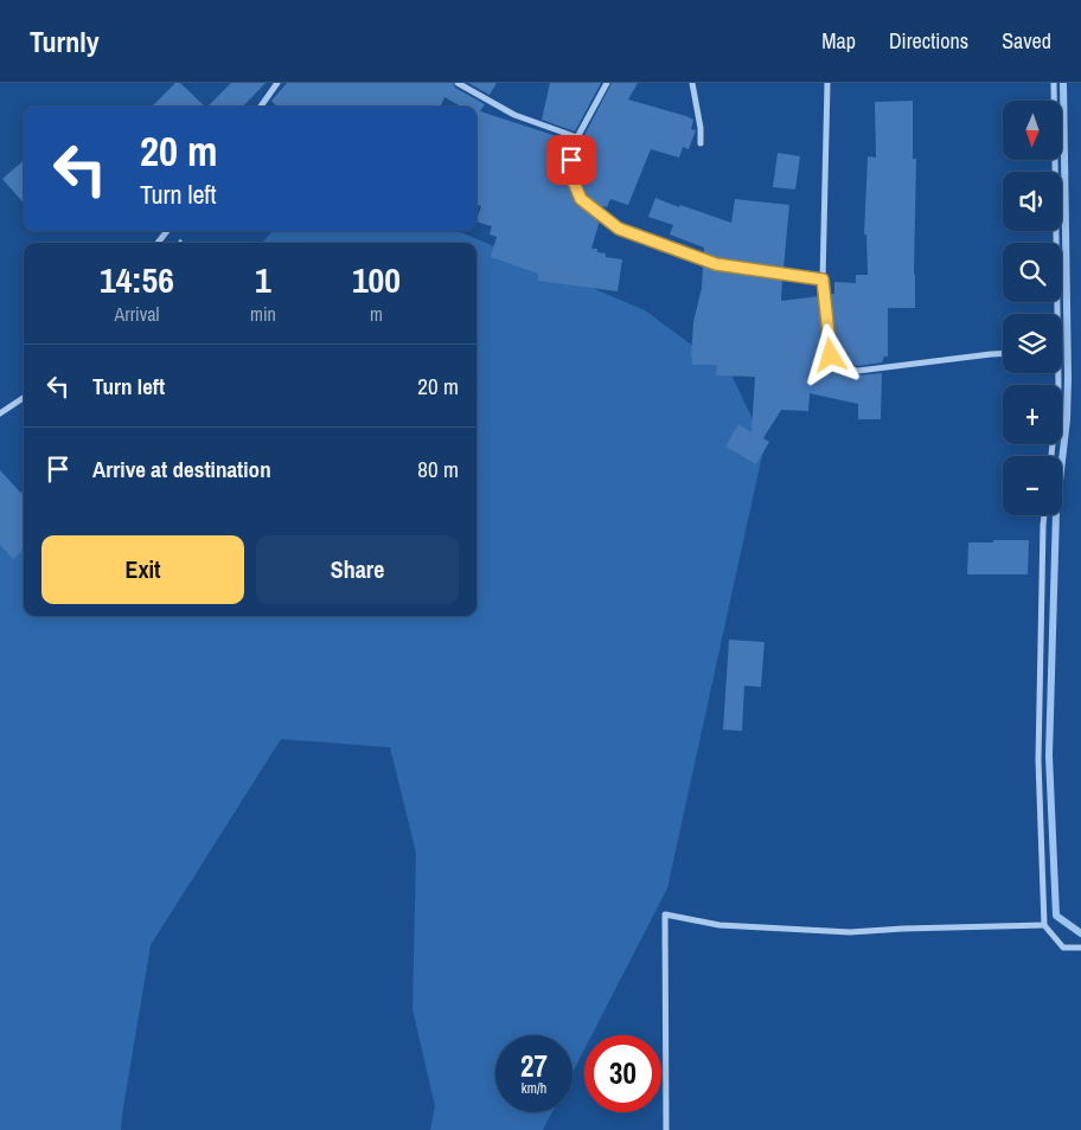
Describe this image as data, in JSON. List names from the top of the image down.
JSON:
{
  "north": "bottom",
  "page": {
    "header": "Turnly",
    "nav": ["Map", "Directions", "Saved"],
    "map_buttons": ["+", "−"],
    "turn": ["20 m", "Turn left"],
    "eta": [
      "14:56",
      "Arrival",
      "1",
      "min",
      "100",
      "m"
    ],
    "list": [
      {
        "name": "Turn left",
        "value": "20 m"
      },
      {
        "name": "Arrive at destination",
        "value": "80 m"
      }
    ],
    "buttons": ["Exit", "Share"],
    "speed": "27 km/h",
    "limit": "30"
  }
}
